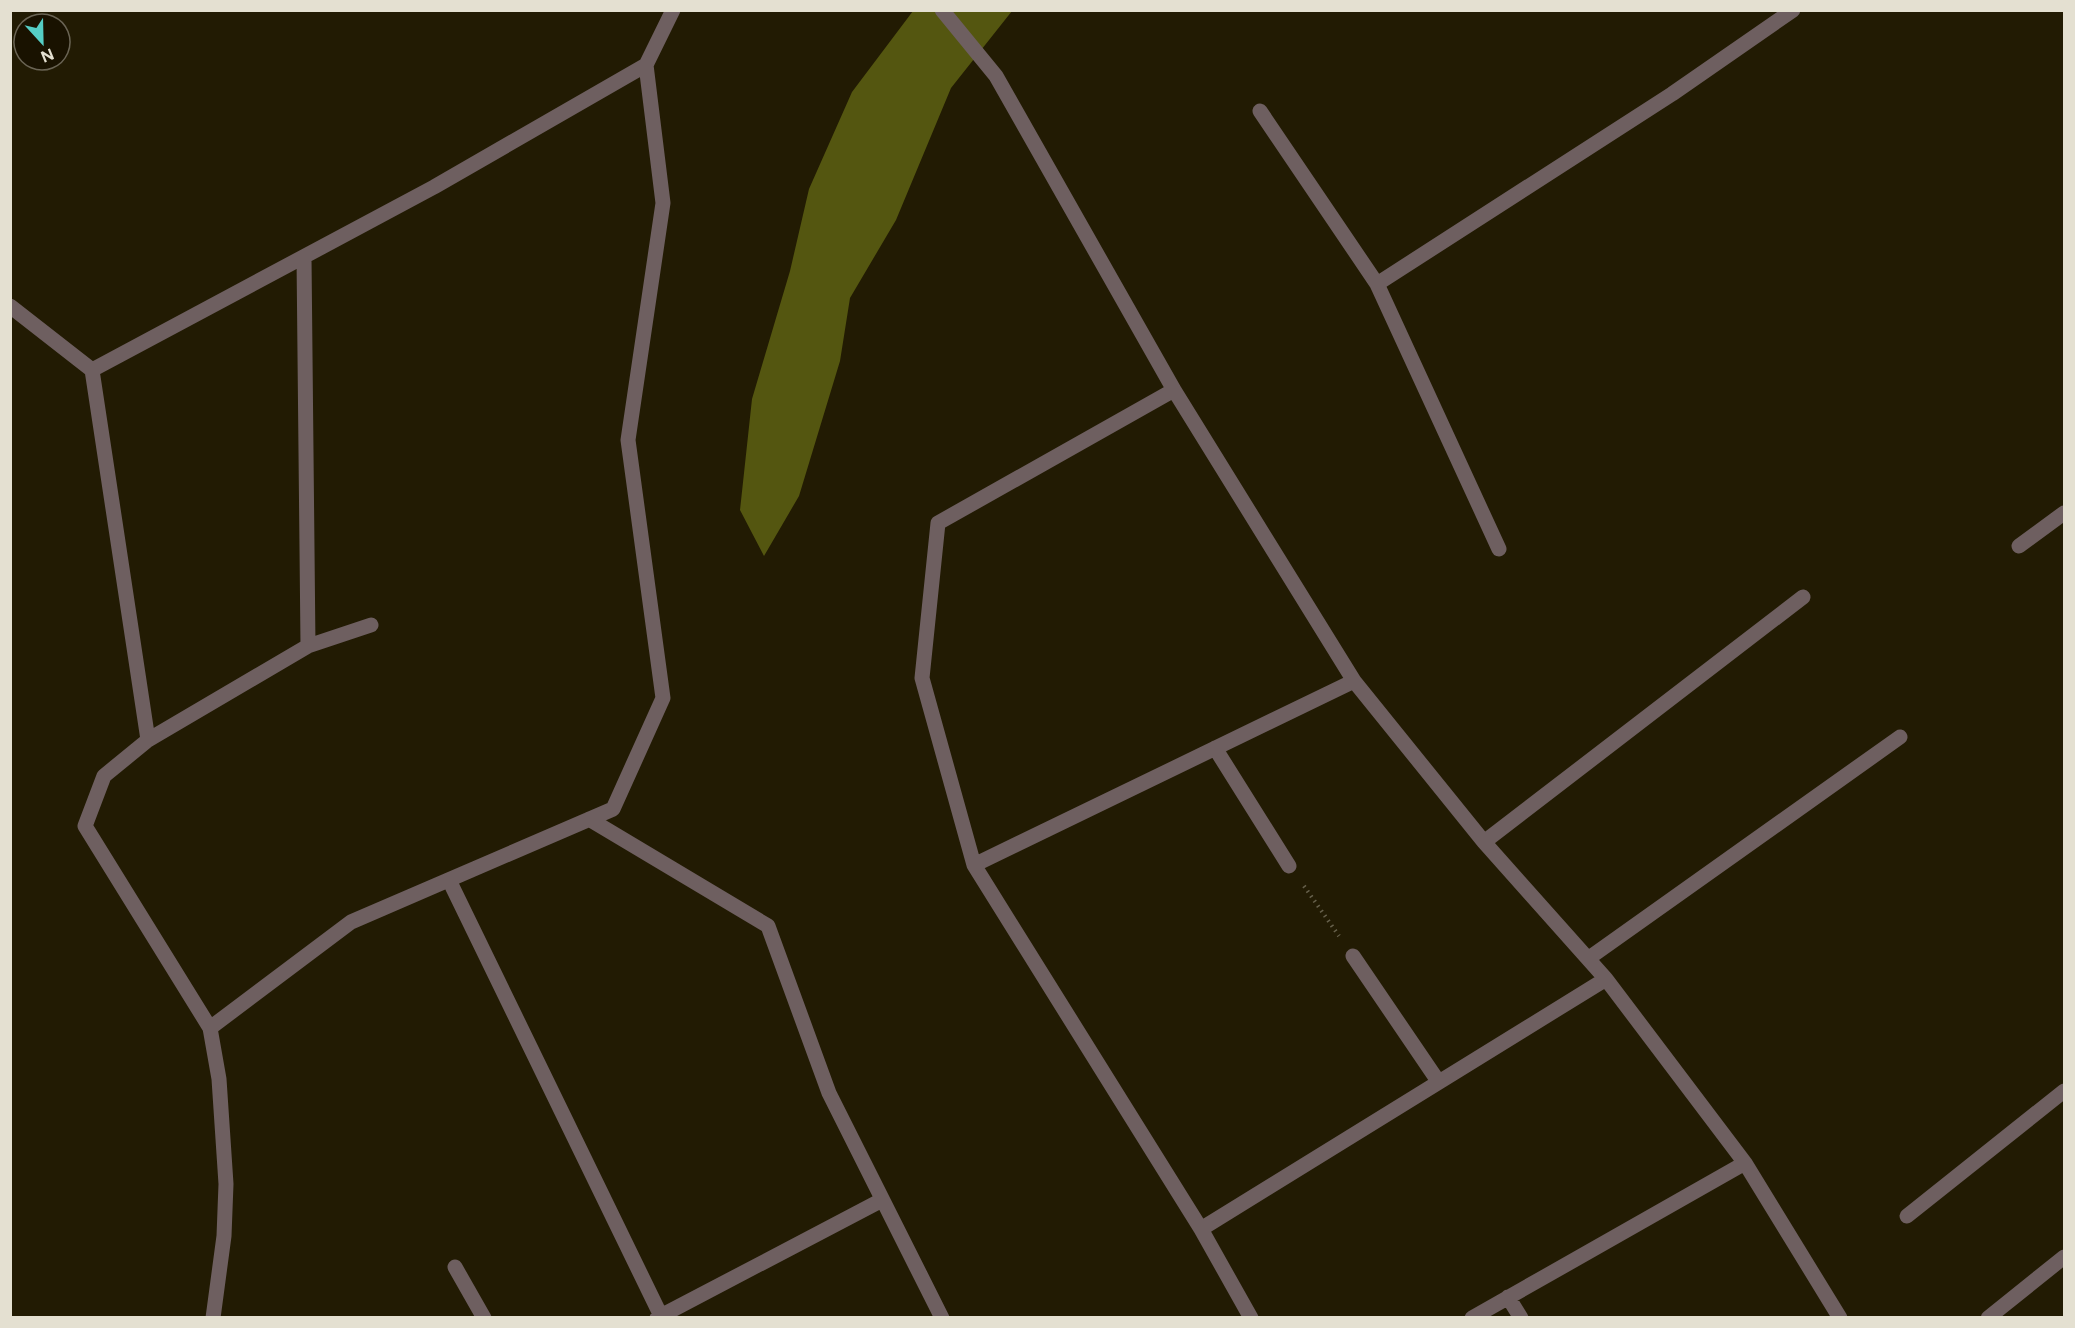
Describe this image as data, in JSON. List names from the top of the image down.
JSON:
{
  "north": "bottom"
}
